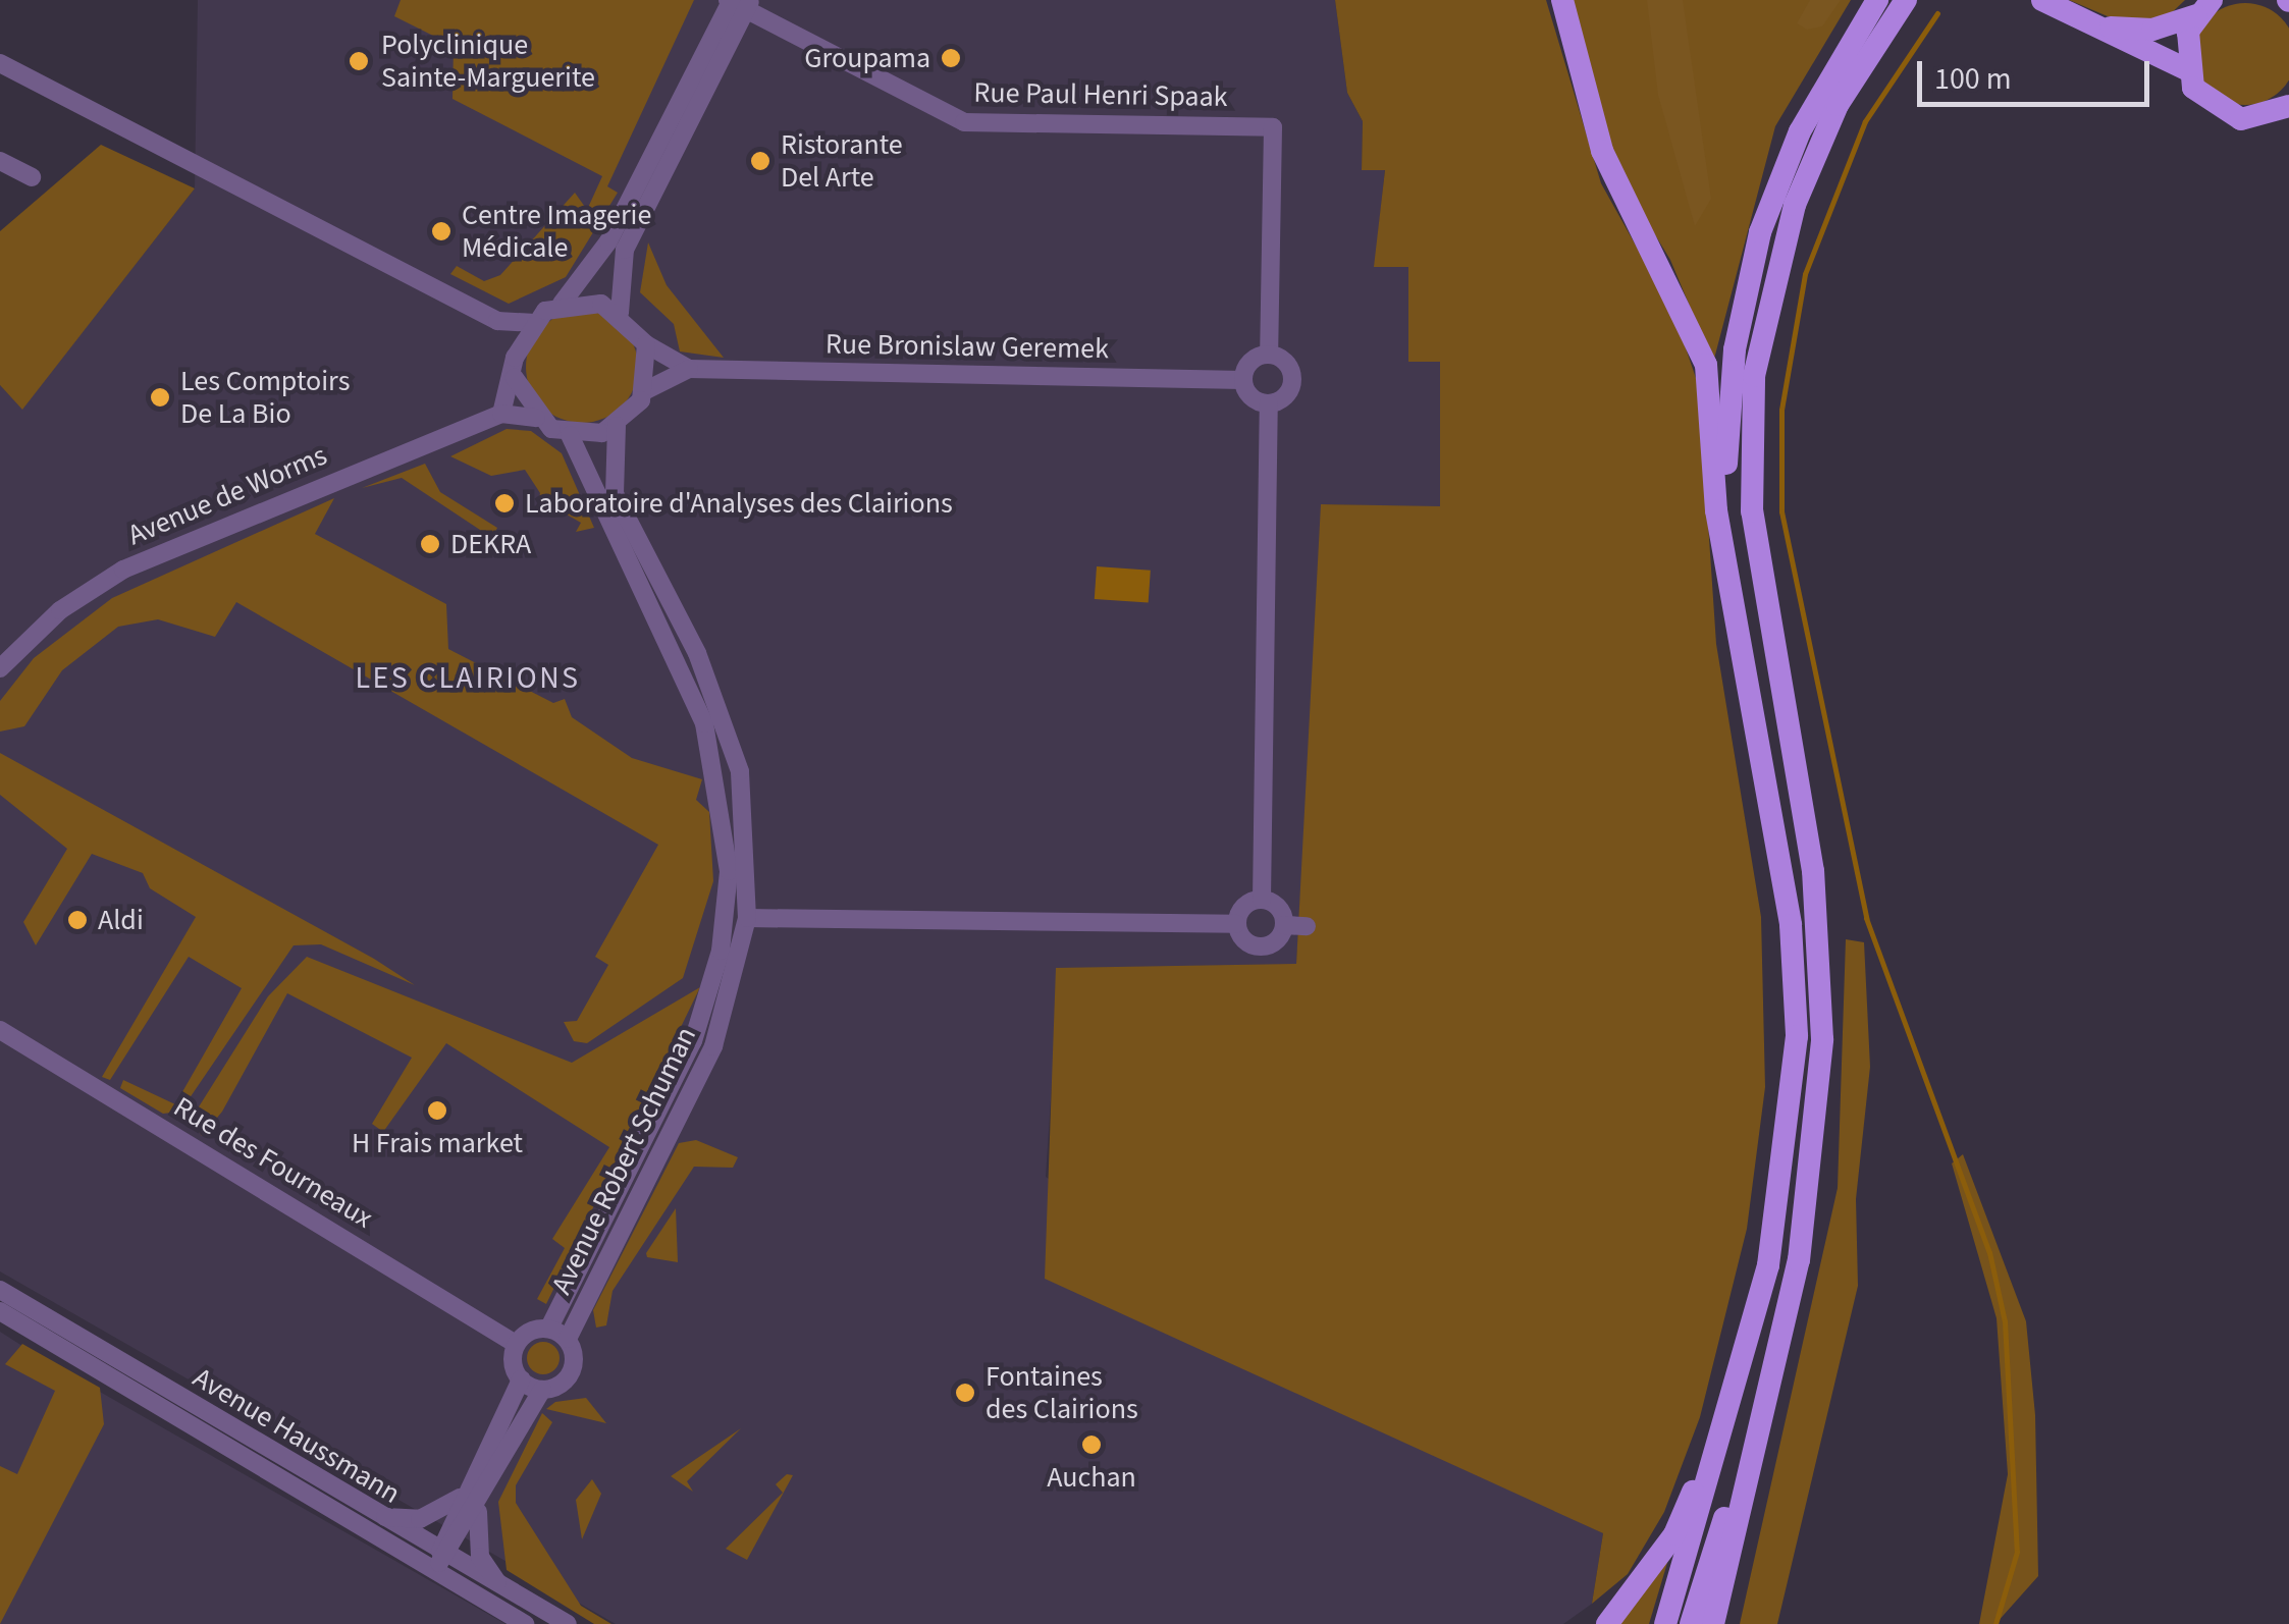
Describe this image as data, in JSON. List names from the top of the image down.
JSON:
{
  "streets": {
    "street": [
      "Rue Paul Henri Spaak",
      "Rue Bronislaw Geremek",
      "Avenue de Worms",
      "Avenue Robert Schuman",
      "Rue des Fourneaux",
      "Avenue Haussmann"
    ]
  },
  "crossings": [
    ["Rue Bronislaw Geremek", "Avenue de Worms"],
    ["Rue Bronislaw Geremek", "Avenue Robert Schuman"],
    ["Avenue de Worms", "Avenue Robert Schuman"],
    ["Avenue Robert Schuman", "Rue des Fourneaux"]
  ],
  "districts": ["LES CLAIRIONS"],
  "places": [
    "Groupama",
    "Polyclinique Sainte-Marguerite",
    "Ristorante Del Arte",
    "Centre Imagerie Médicale",
    "Les Comptoirs De La Bio",
    "Laboratoire d'Analyses des Clairions",
    "DEKRA",
    "Aldi",
    "H Frais market",
    "Fontaines des Clairions",
    "Auchan"
  ],
  "scale_bar": "100 m"
}
